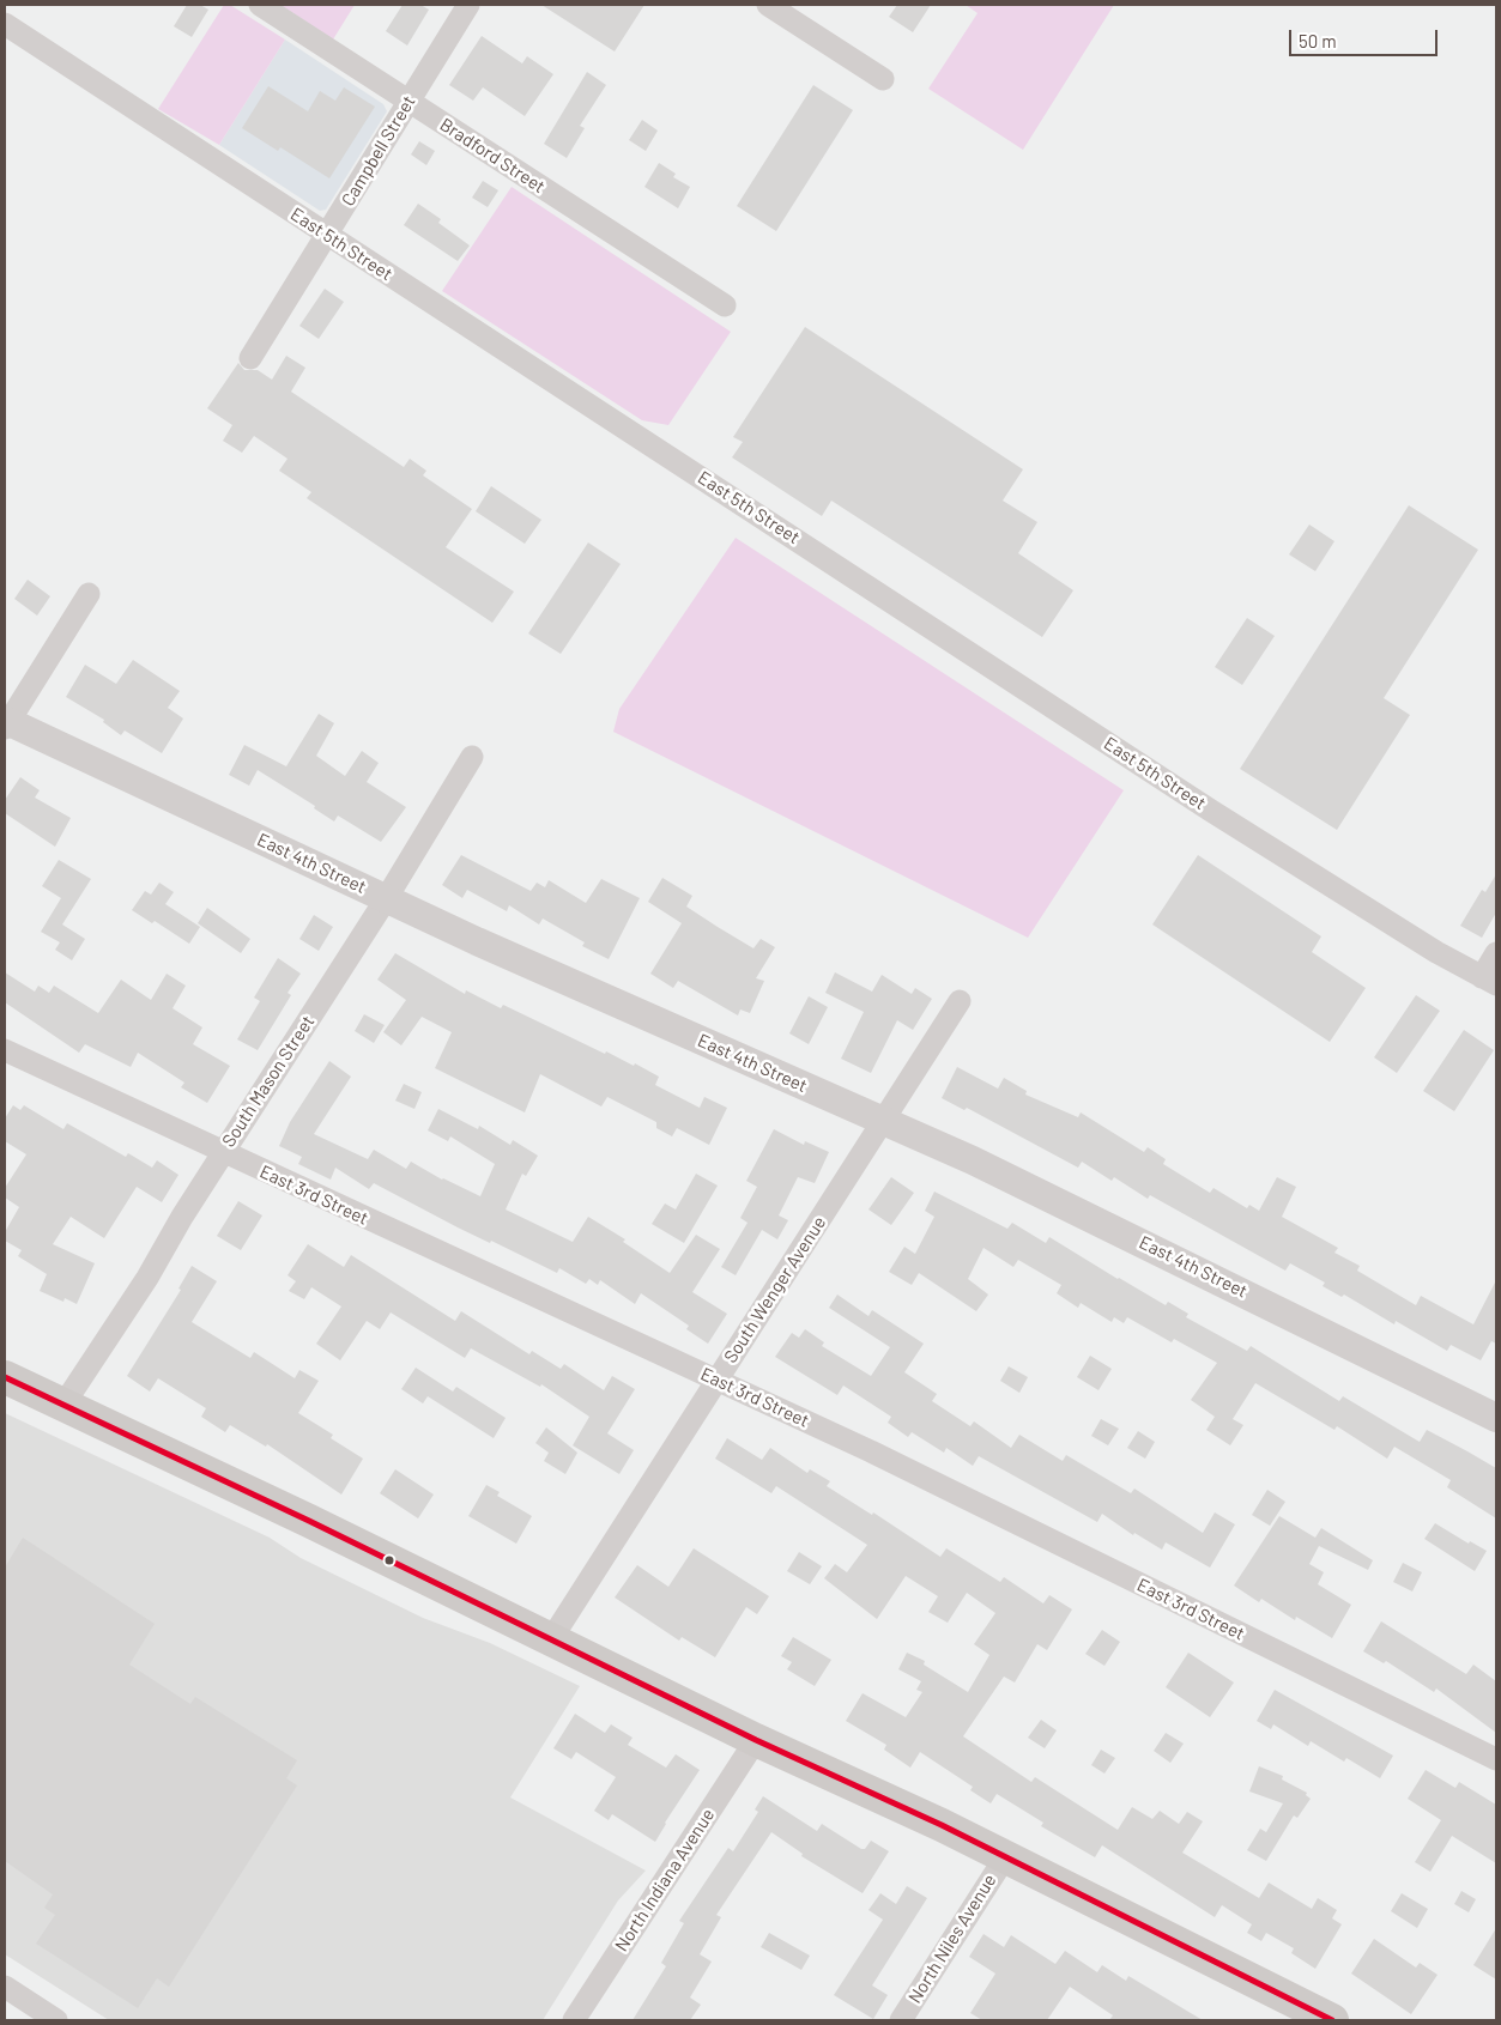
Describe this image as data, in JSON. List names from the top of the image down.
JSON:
{
  "streets": {
    "street": [
      "Campbell Street",
      "Bradford Street",
      "East 5th Street",
      "East 4th Street",
      "South Mason Street",
      "East 3rd Street",
      "South Wenger Avenue",
      "North Indiana Avenue",
      "North Niles Avenue"
    ]
  },
  "crossings": [
    ["Campbell Street", "Bradford Street"],
    ["Campbell Street", "East 5th Street"],
    ["East 4th Street", "South Mason Street"],
    ["East 4th Street", "South Wenger Avenue"],
    ["South Mason Street", "East 3rd Street"],
    ["East 3rd Street", "South Wenger Avenue"]
  ],
  "scale_bar": "50 m"
}
